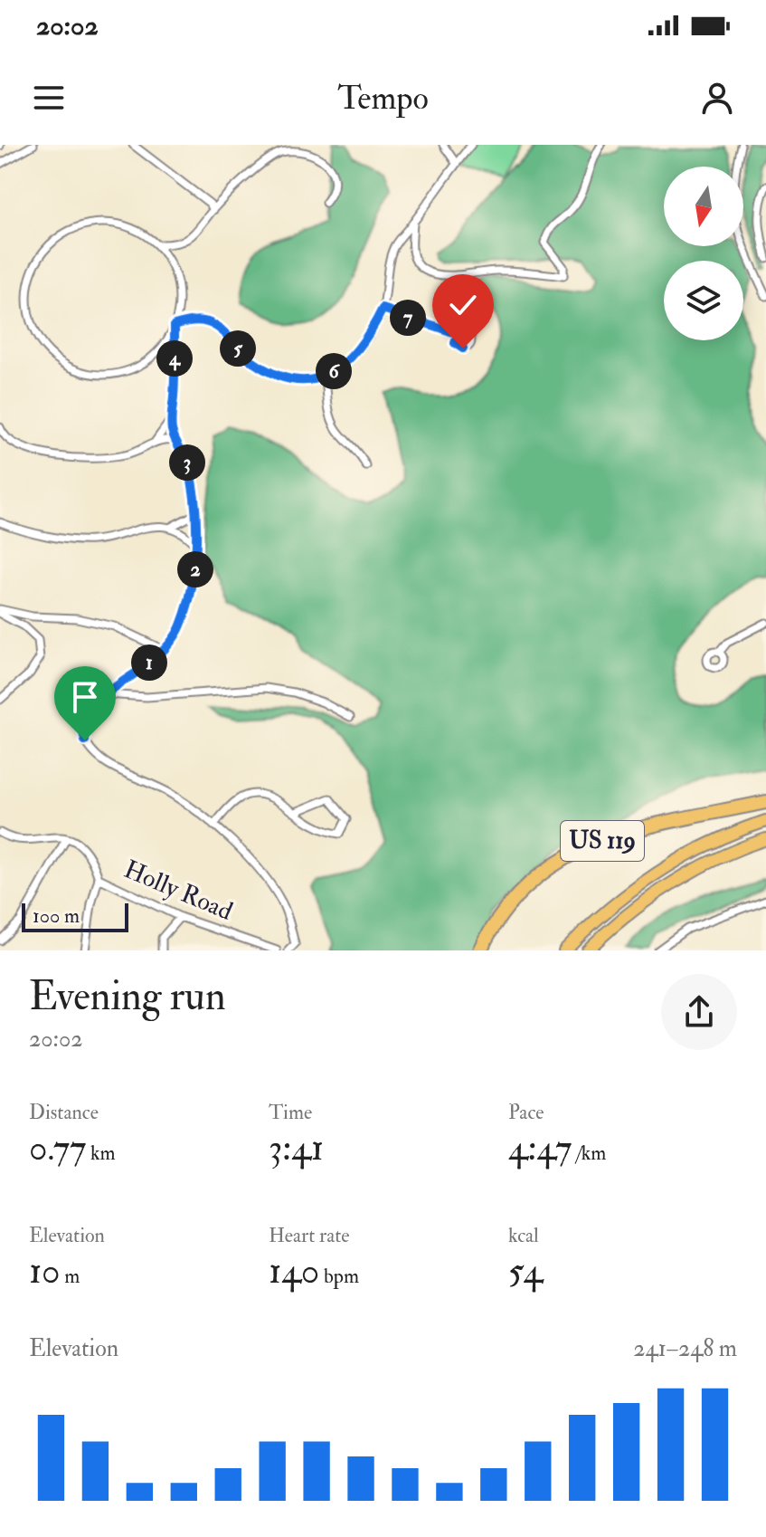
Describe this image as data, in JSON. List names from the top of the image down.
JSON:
{
  "streets": {
    "highway": ["US 119"],
    "street": ["Holly Road"]
  },
  "scale_bar": "100 m",
  "north": "bottom",
  "page": {
    "status": "20:02",
    "header": "Tempo",
    "pins": [
      "7",
      "5",
      "4",
      "6",
      "3",
      "2",
      "1"
    ],
    "scale": "100 m",
    "heading": ["Evening run", "20:02"],
    "stats": [
      ["Distance", "0.77 km"],
      ["Time", "3:41"],
      ["Pace", "4:47 /km"],
      ["Elevation", "10 m"],
      ["Heart rate", "140 bpm"],
      ["kcal", "54"]
    ],
    "chart": ["Elevation", "241–248 m"]
  }
}
